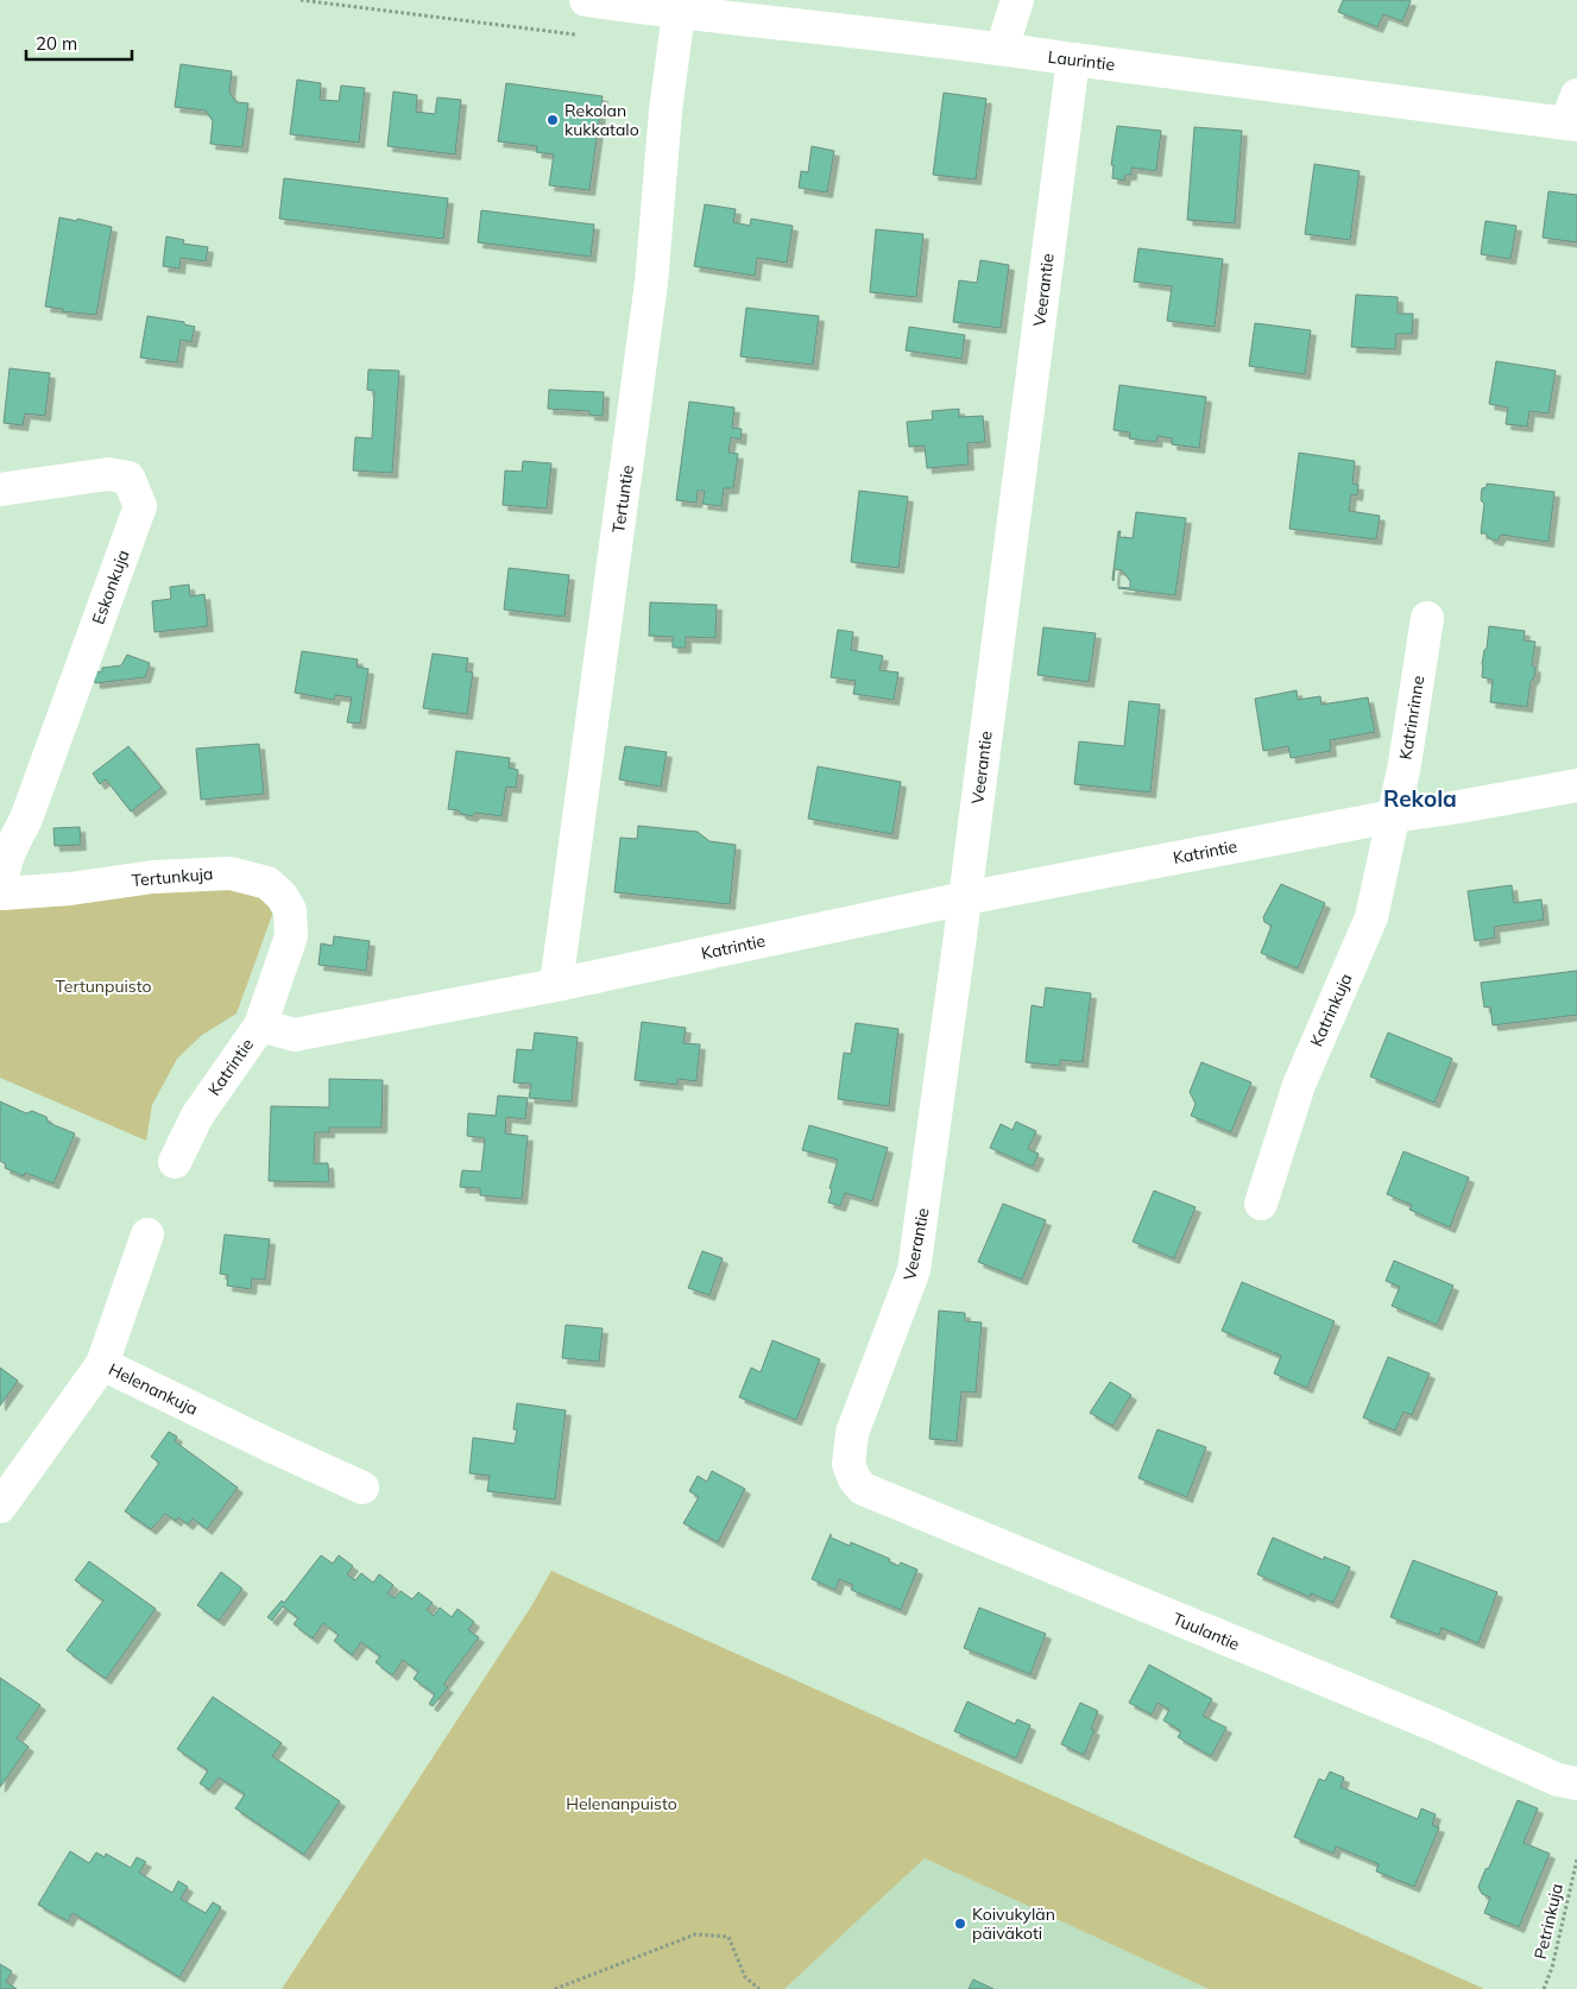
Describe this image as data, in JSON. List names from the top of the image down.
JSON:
{
  "streets": {
    "street": [
      "Laurintie",
      "Veerantie",
      "Tertuntie",
      "Eskonkuja",
      "Katrinrinne",
      "Katrintie",
      "Tertunkuja",
      "Katrinkuja",
      "Helenankuja",
      "Tuulantie"
    ],
    "path": ["Petrinkuja"]
  },
  "crossings": [
    ["Laurintie", "Veerantie"],
    ["Laurintie", "Tertuntie"],
    ["Veerantie", "Katrintie"],
    ["Veerantie", "Tuulantie"],
    ["Tertuntie", "Katrintie"],
    ["Eskonkuja", "Tertunkuja"],
    ["Katrinrinne", "Katrintie"],
    ["Katrinrinne", "Katrinkuja"],
    ["Katrintie", "Tertunkuja"],
    ["Katrintie", "Katrinkuja"]
  ],
  "districts": ["Rekola"],
  "parks": ["Tertunpuisto", "Helenanpuisto"],
  "places": ["Rekolan kukkatalo", "Koivukylän päiväkoti"],
  "scale_bar": "20 m"
}
